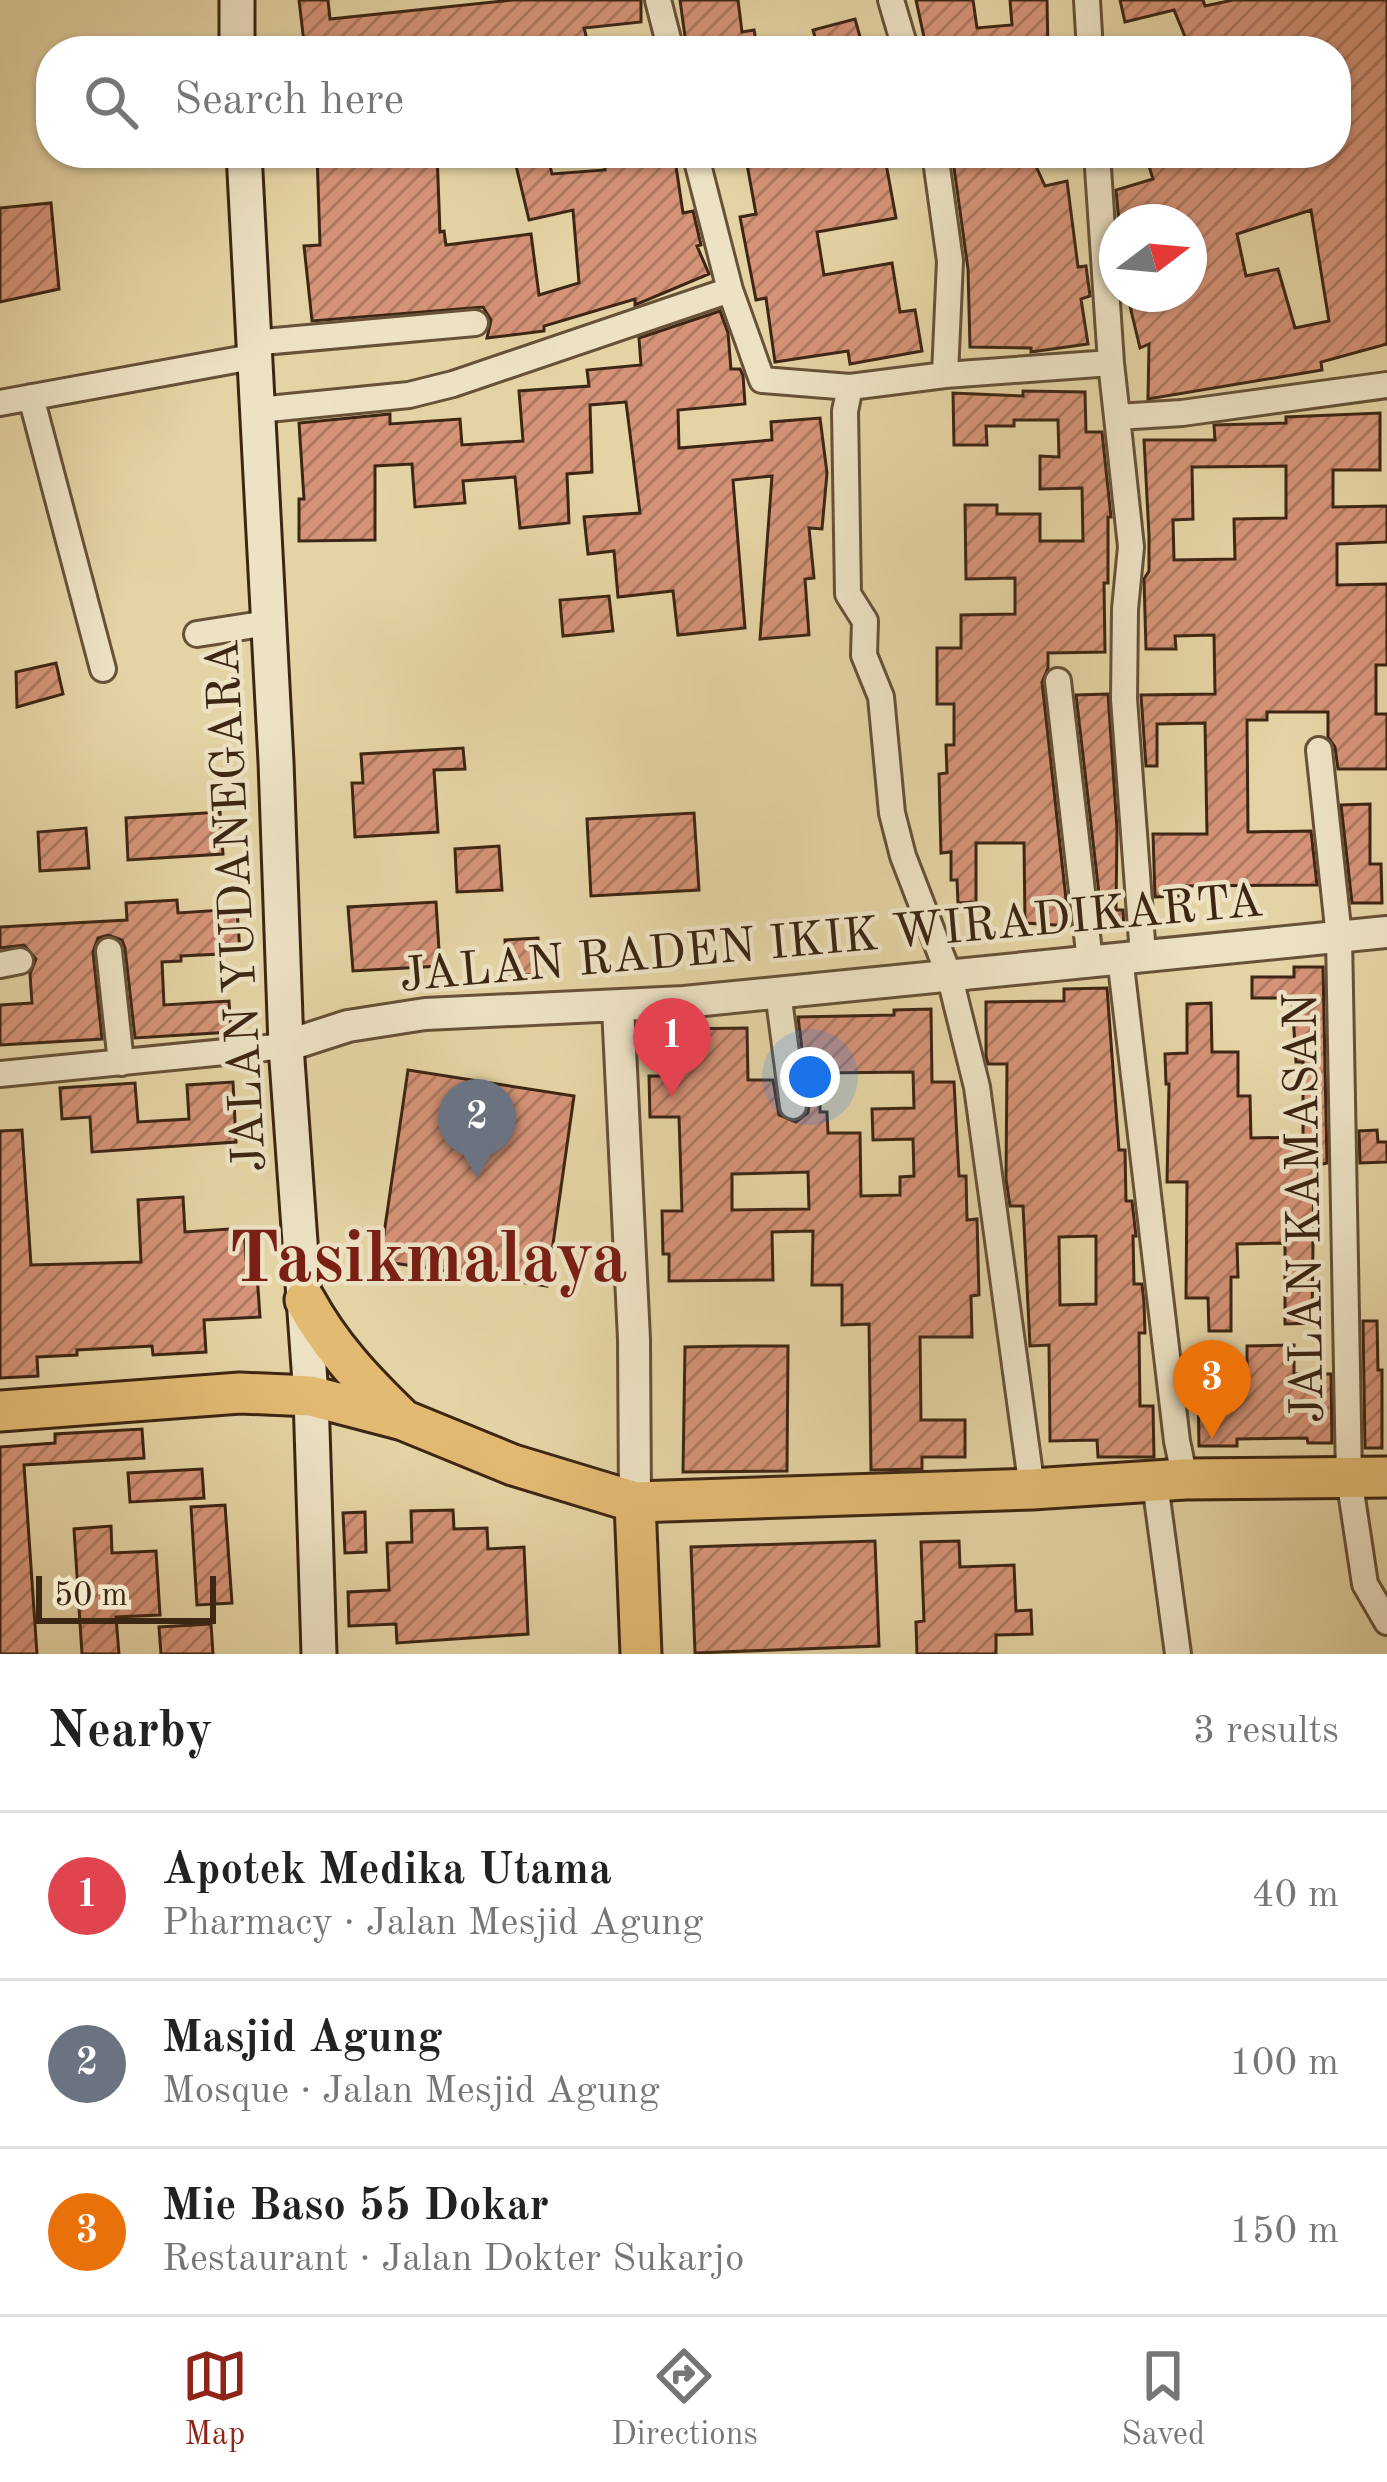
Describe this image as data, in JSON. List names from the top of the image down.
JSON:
{
  "streets": {
    "main road": ["JALAN YUDANEGARA"],
    "street": ["JALAN RADEN IKIK WIRADIKARTA", "JALAN KAMASAN"]
  },
  "crossings": [
    ["JALAN YUDANEGARA", "JALAN RADEN IKIK WIRADIKARTA"],
    ["JALAN RADEN IKIK WIRADIKARTA", "JALAN KAMASAN"]
  ],
  "districts": ["Tasikmalaya"],
  "scale_bar": "50 m",
  "north": "right",
  "page": {
    "search": "Search here",
    "pins": ["1", "2", "3"],
    "scale": "50 m",
    "heading": ["Nearby", "3 results"],
    "list": [
      {
        "mark": "1",
        "name": "Apotek Medika Utama",
        "note": "Pharmacy · Jalan Mesjid Agung",
        "value": "40 m"
      },
      {
        "mark": "2",
        "name": "Masjid Agung",
        "note": "Mosque · Jalan Mesjid Agung",
        "value": "100 m"
      },
      {
        "mark": "3",
        "name": "Mie Baso 55 Dokar",
        "note": "Restaurant · Jalan Dokter Sukarjo",
        "value": "150 m"
      }
    ],
    "nav": ["Map", "Directions", "Saved"]
  }
}
